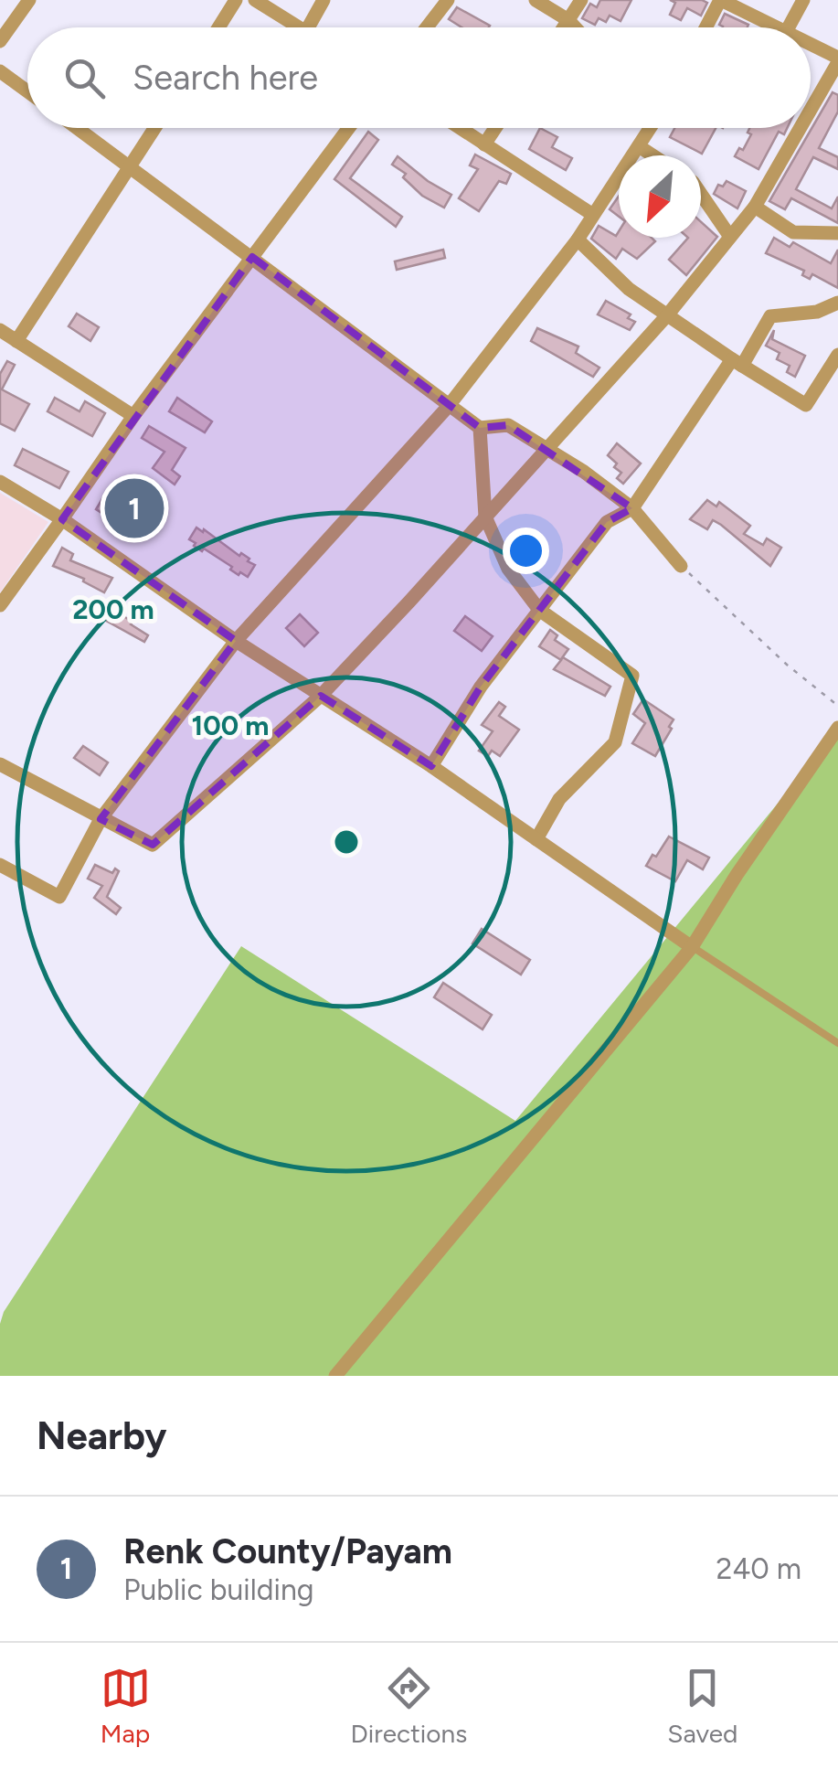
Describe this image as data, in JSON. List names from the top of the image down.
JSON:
{
  "north": "bottom left",
  "page": {
    "search": "Search here",
    "pins": "1",
    "heading": "Nearby",
    "list": [
      {
        "mark": "1",
        "name": "Renk County/Payam",
        "note": "Public building",
        "value": "240 m"
      }
    ],
    "nav": ["Map", "Directions", "Saved"]
  },
  "rings": ["200 m", "100 m"]
}
